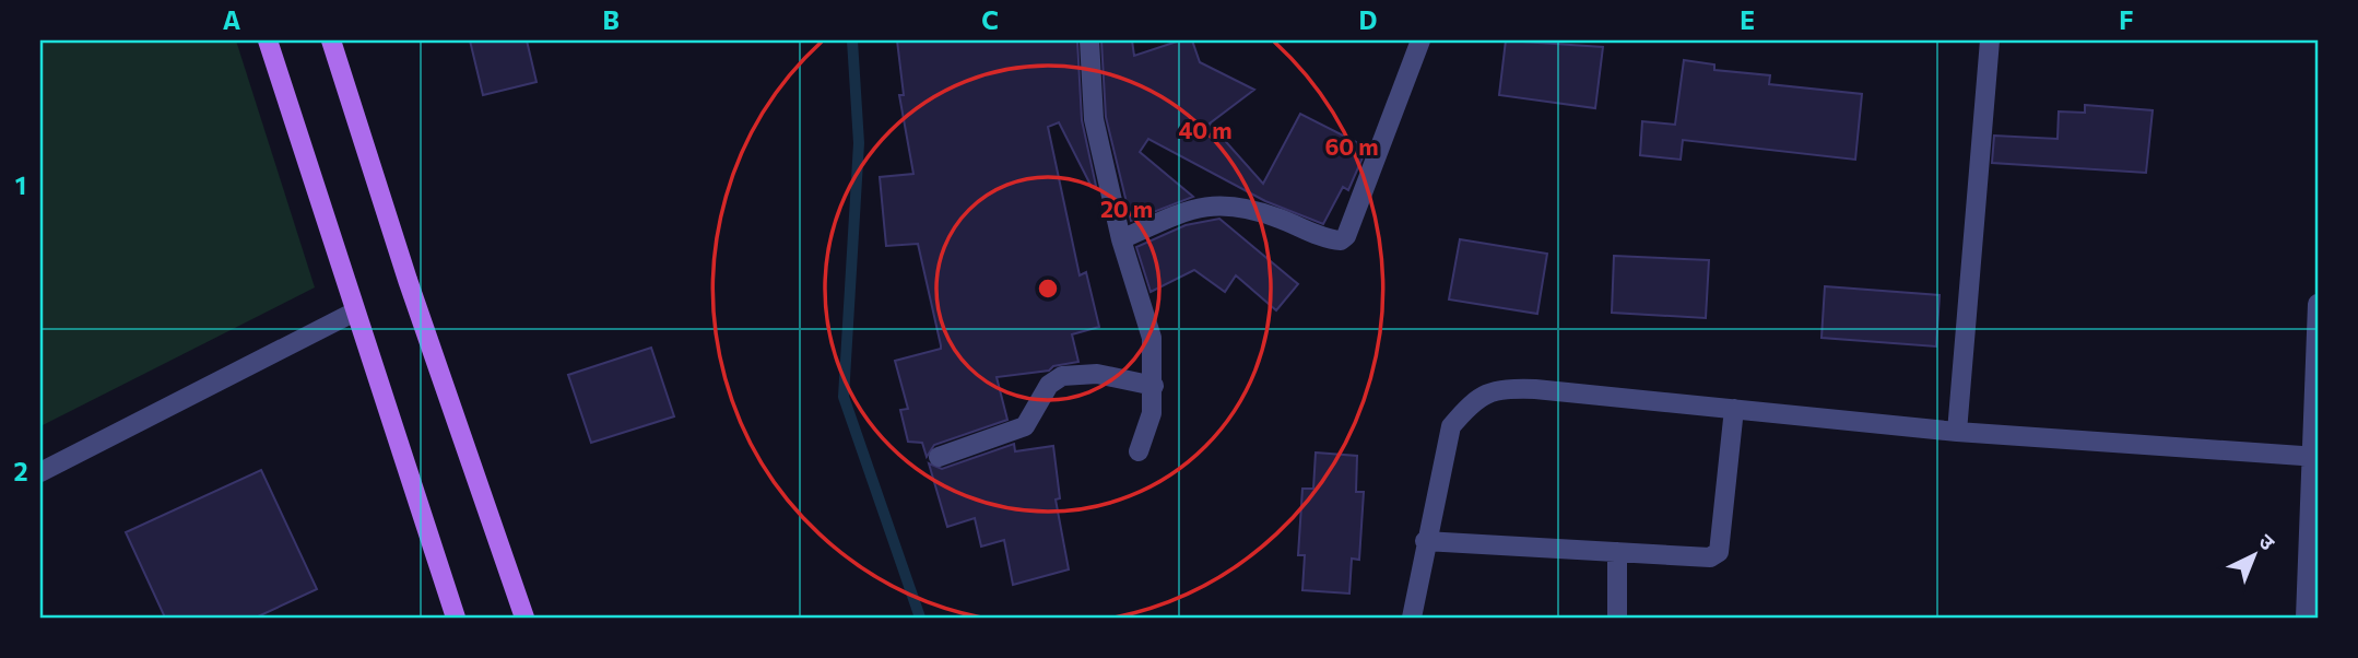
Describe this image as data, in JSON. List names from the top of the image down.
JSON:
{
  "north": "top right",
  "grid": {
    "columns": [
      "A",
      "B",
      "C",
      "D",
      "E",
      "F"
    ],
    "rows": ["1", "2"]
  },
  "rings": ["40 m", "60 m", "20 m"]
}
